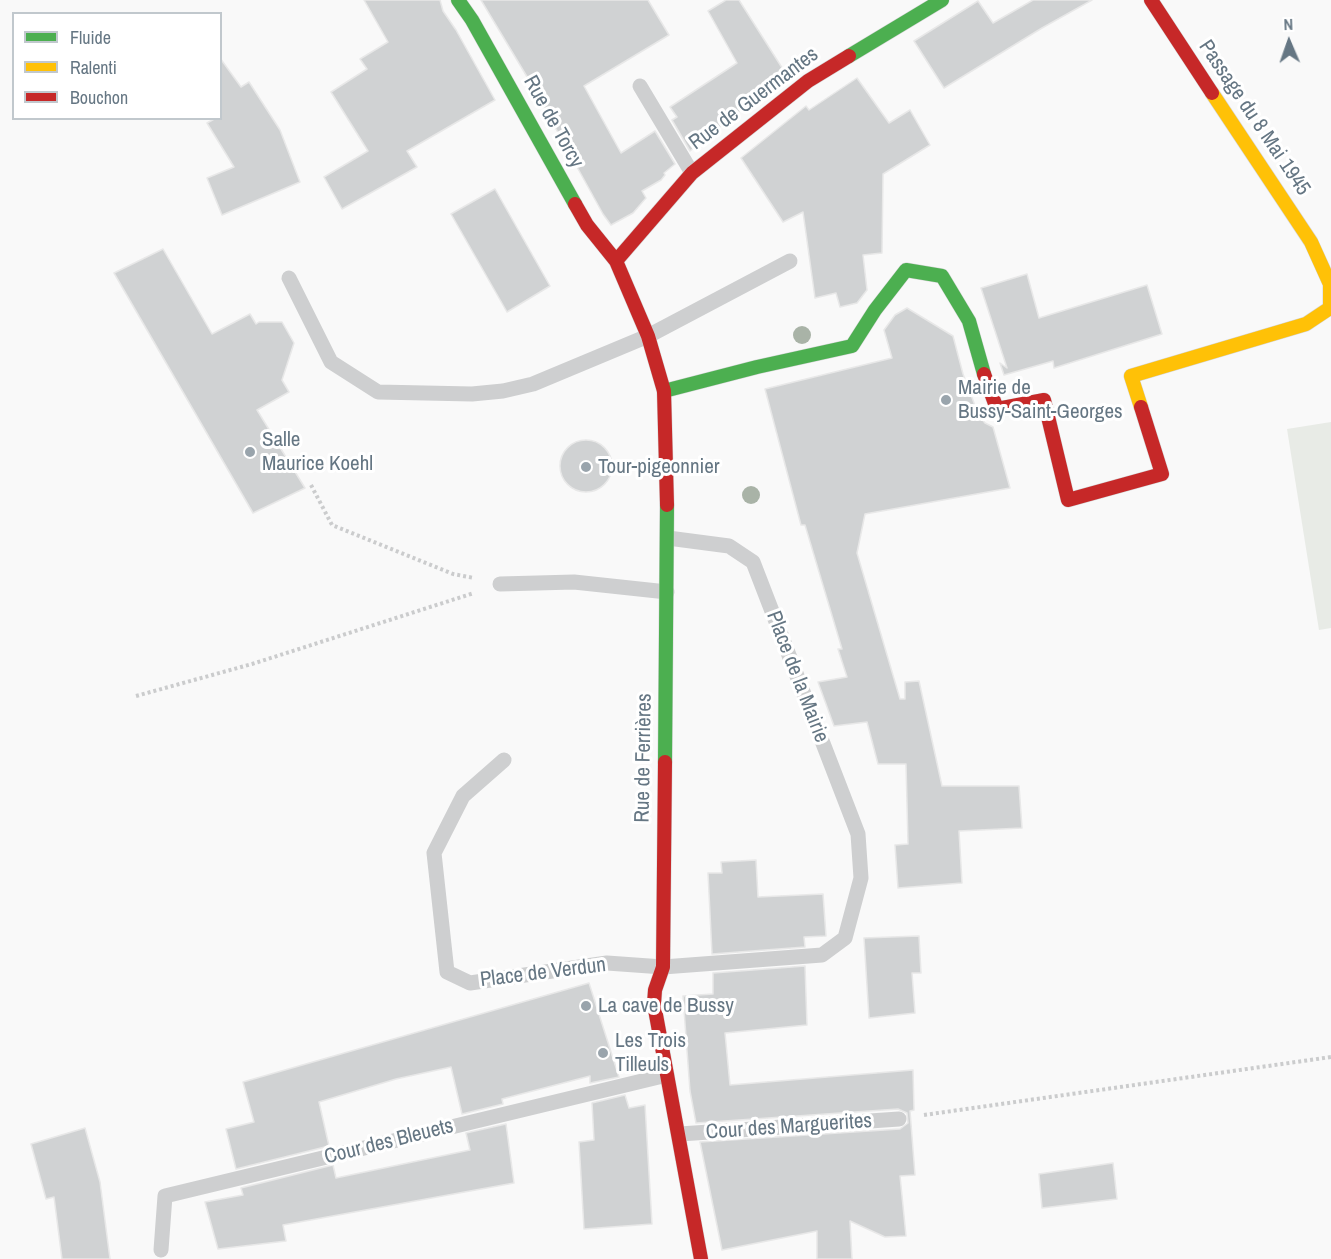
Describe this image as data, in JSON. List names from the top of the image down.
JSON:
{
  "streets": {
    "street": [
      "Rue de Guermantes",
      "Passage du 8 Mai 1945",
      "Rue de Torcy",
      "Rue de Ferrières"
    ],
    "lane": [
      "Place de la Mairie",
      "Place de Verdun",
      "Cour des Marguerites",
      "Cour des Bleuets"
    ]
  },
  "crossings": [
    ["Rue de Guermantes", "Rue de Torcy"],
    ["Rue de Guermantes", "Rue de Ferrières"],
    ["Passage du 8 Mai 1945", "Rue de Ferrières"],
    ["Rue de Torcy", "Rue de Ferrières"],
    ["Place de la Mairie", "Rue de Ferrières"],
    ["Place de la Mairie", "Place de Verdun"],
    ["Rue de Ferrières", "Place de Verdun"],
    ["Rue de Ferrières", "Cour des Marguerites"],
    ["Rue de Ferrières", "Cour des Bleuets"]
  ],
  "places": [
    "Mairie de Bussy-Saint-Georges",
    "Salle Maurice Koehl",
    "Tour-pigeonnier",
    "La cave de Bussy",
    "Les Trois Tilleuls"
  ],
  "legend": ["Fluide", "Ralenti", "Bouchon"],
  "north": "top"
}
